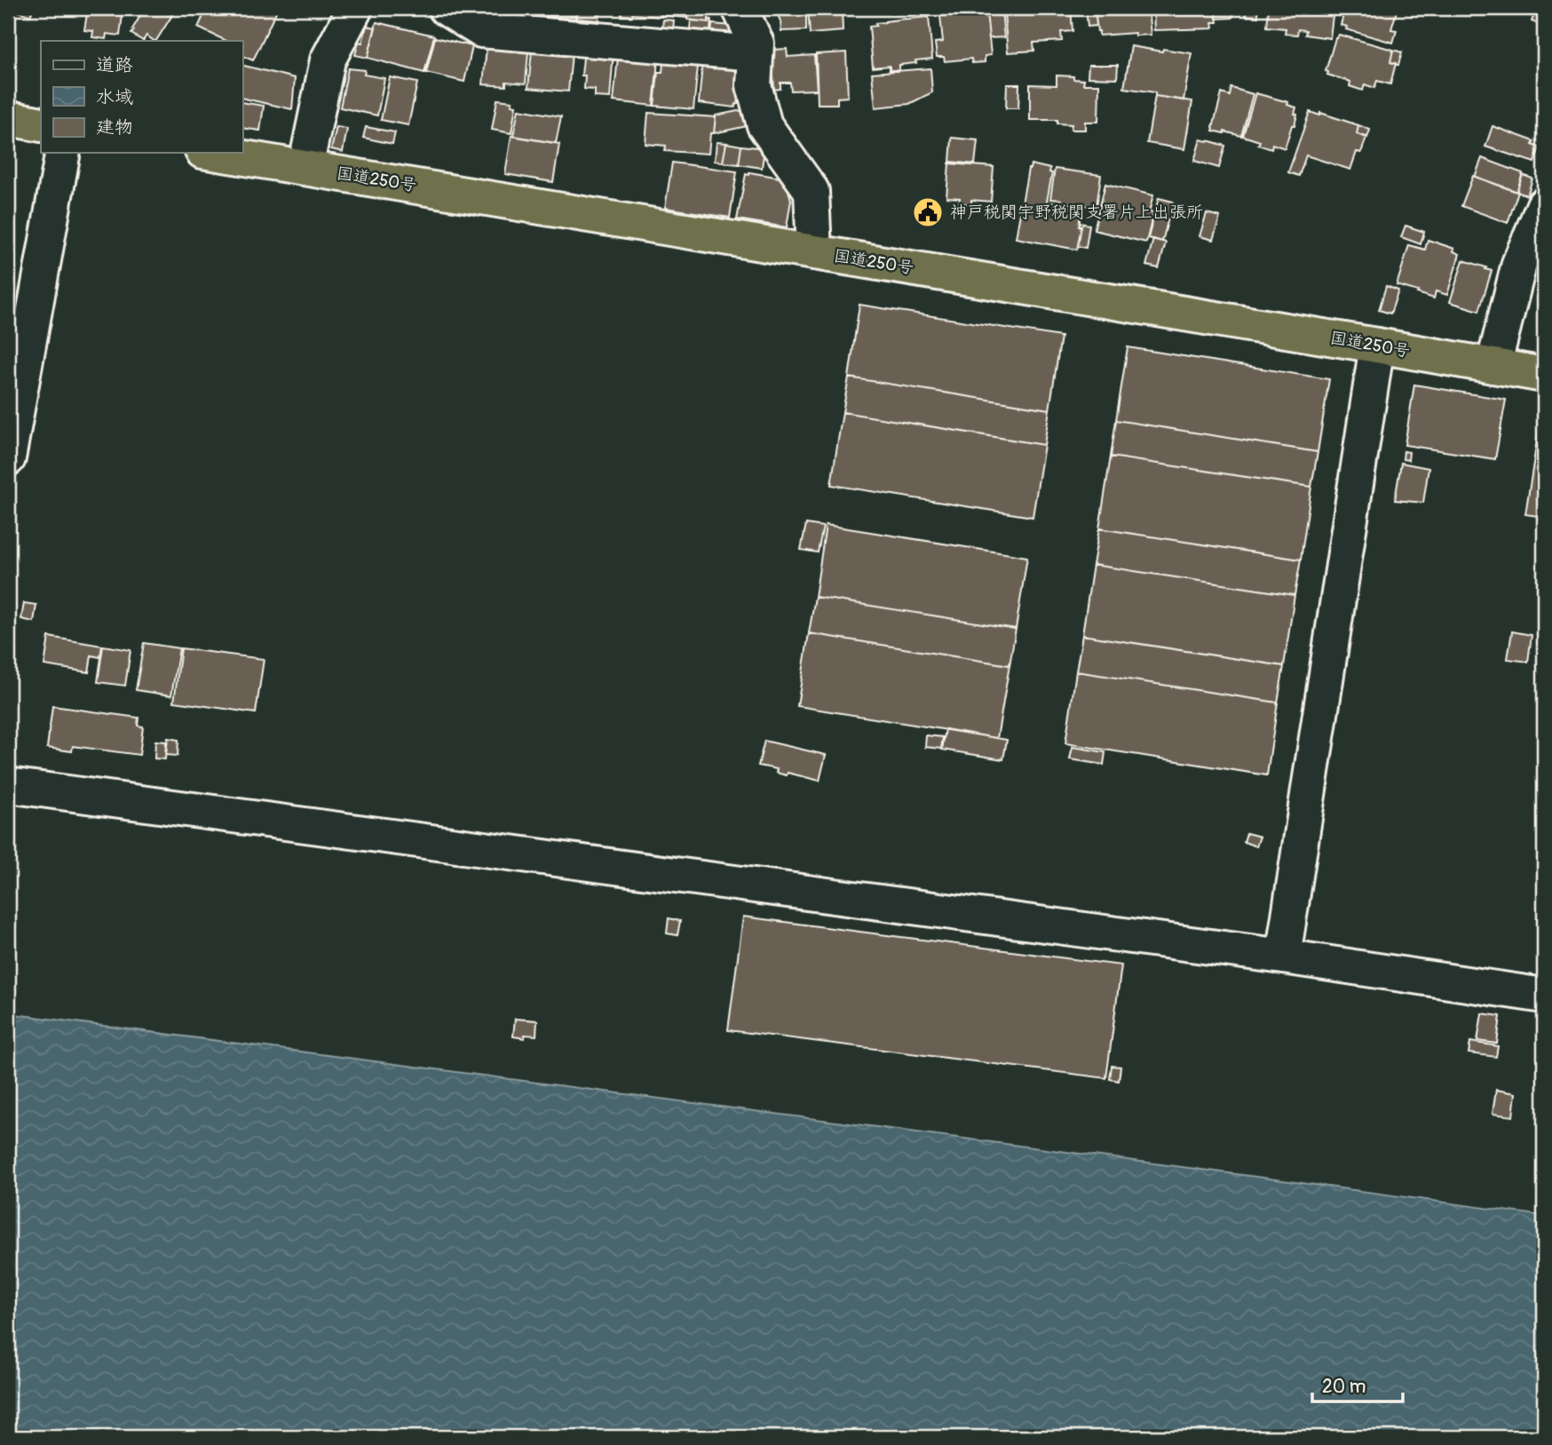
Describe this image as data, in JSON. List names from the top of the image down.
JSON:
{
  "streets": {
    "highway": ["国道250号"]
  },
  "places": {
    "public building": ["神戸税関宇野税関支署片上出張所"]
  },
  "legend": ["道路", "水域", "建物"],
  "scale_bar": "20 m"
}
